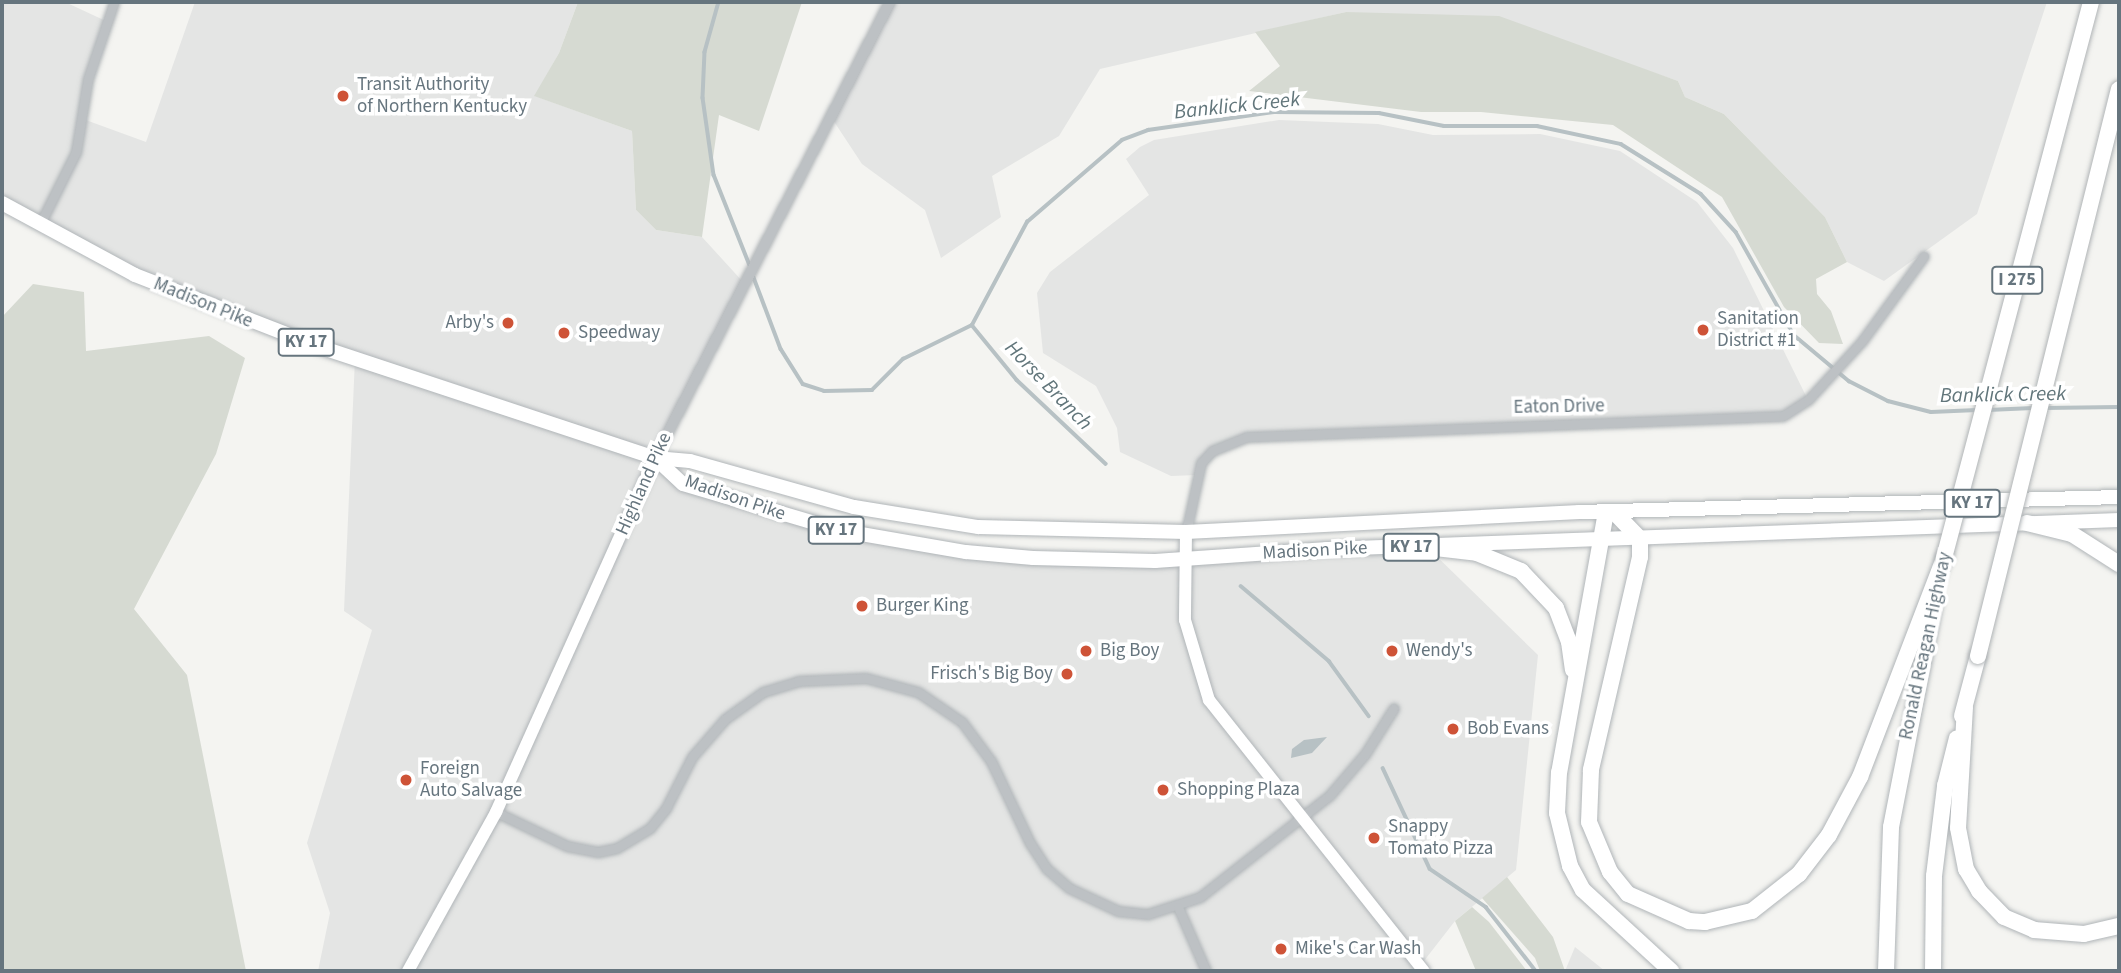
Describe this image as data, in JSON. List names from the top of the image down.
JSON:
{
  "streets": {
    "highway": ["I 275", "Ronald Reagan Highway"],
    "main road": ["Madison Pike", "KY 17", "Highland Pike"],
    "street": ["Eaton Drive"]
  },
  "crossings": [
    ["Madison Pike", "Eaton Drive"],
    ["Madison Pike", "Highland Pike"]
  ],
  "water": ["Banklick Creek", "Horse Branch"],
  "places": [
    "Transit Authority of Northern Kentucky",
    "Arby's",
    "Sanitation District #1",
    "Speedway",
    "Burger King",
    "Big Boy",
    "Wendy's",
    "Frisch's Big Boy",
    "Bob Evans",
    "Foreign Auto Salvage",
    "Shopping Plaza",
    "Snappy Tomato Pizza",
    "Mike's Car Wash"
  ]
}
